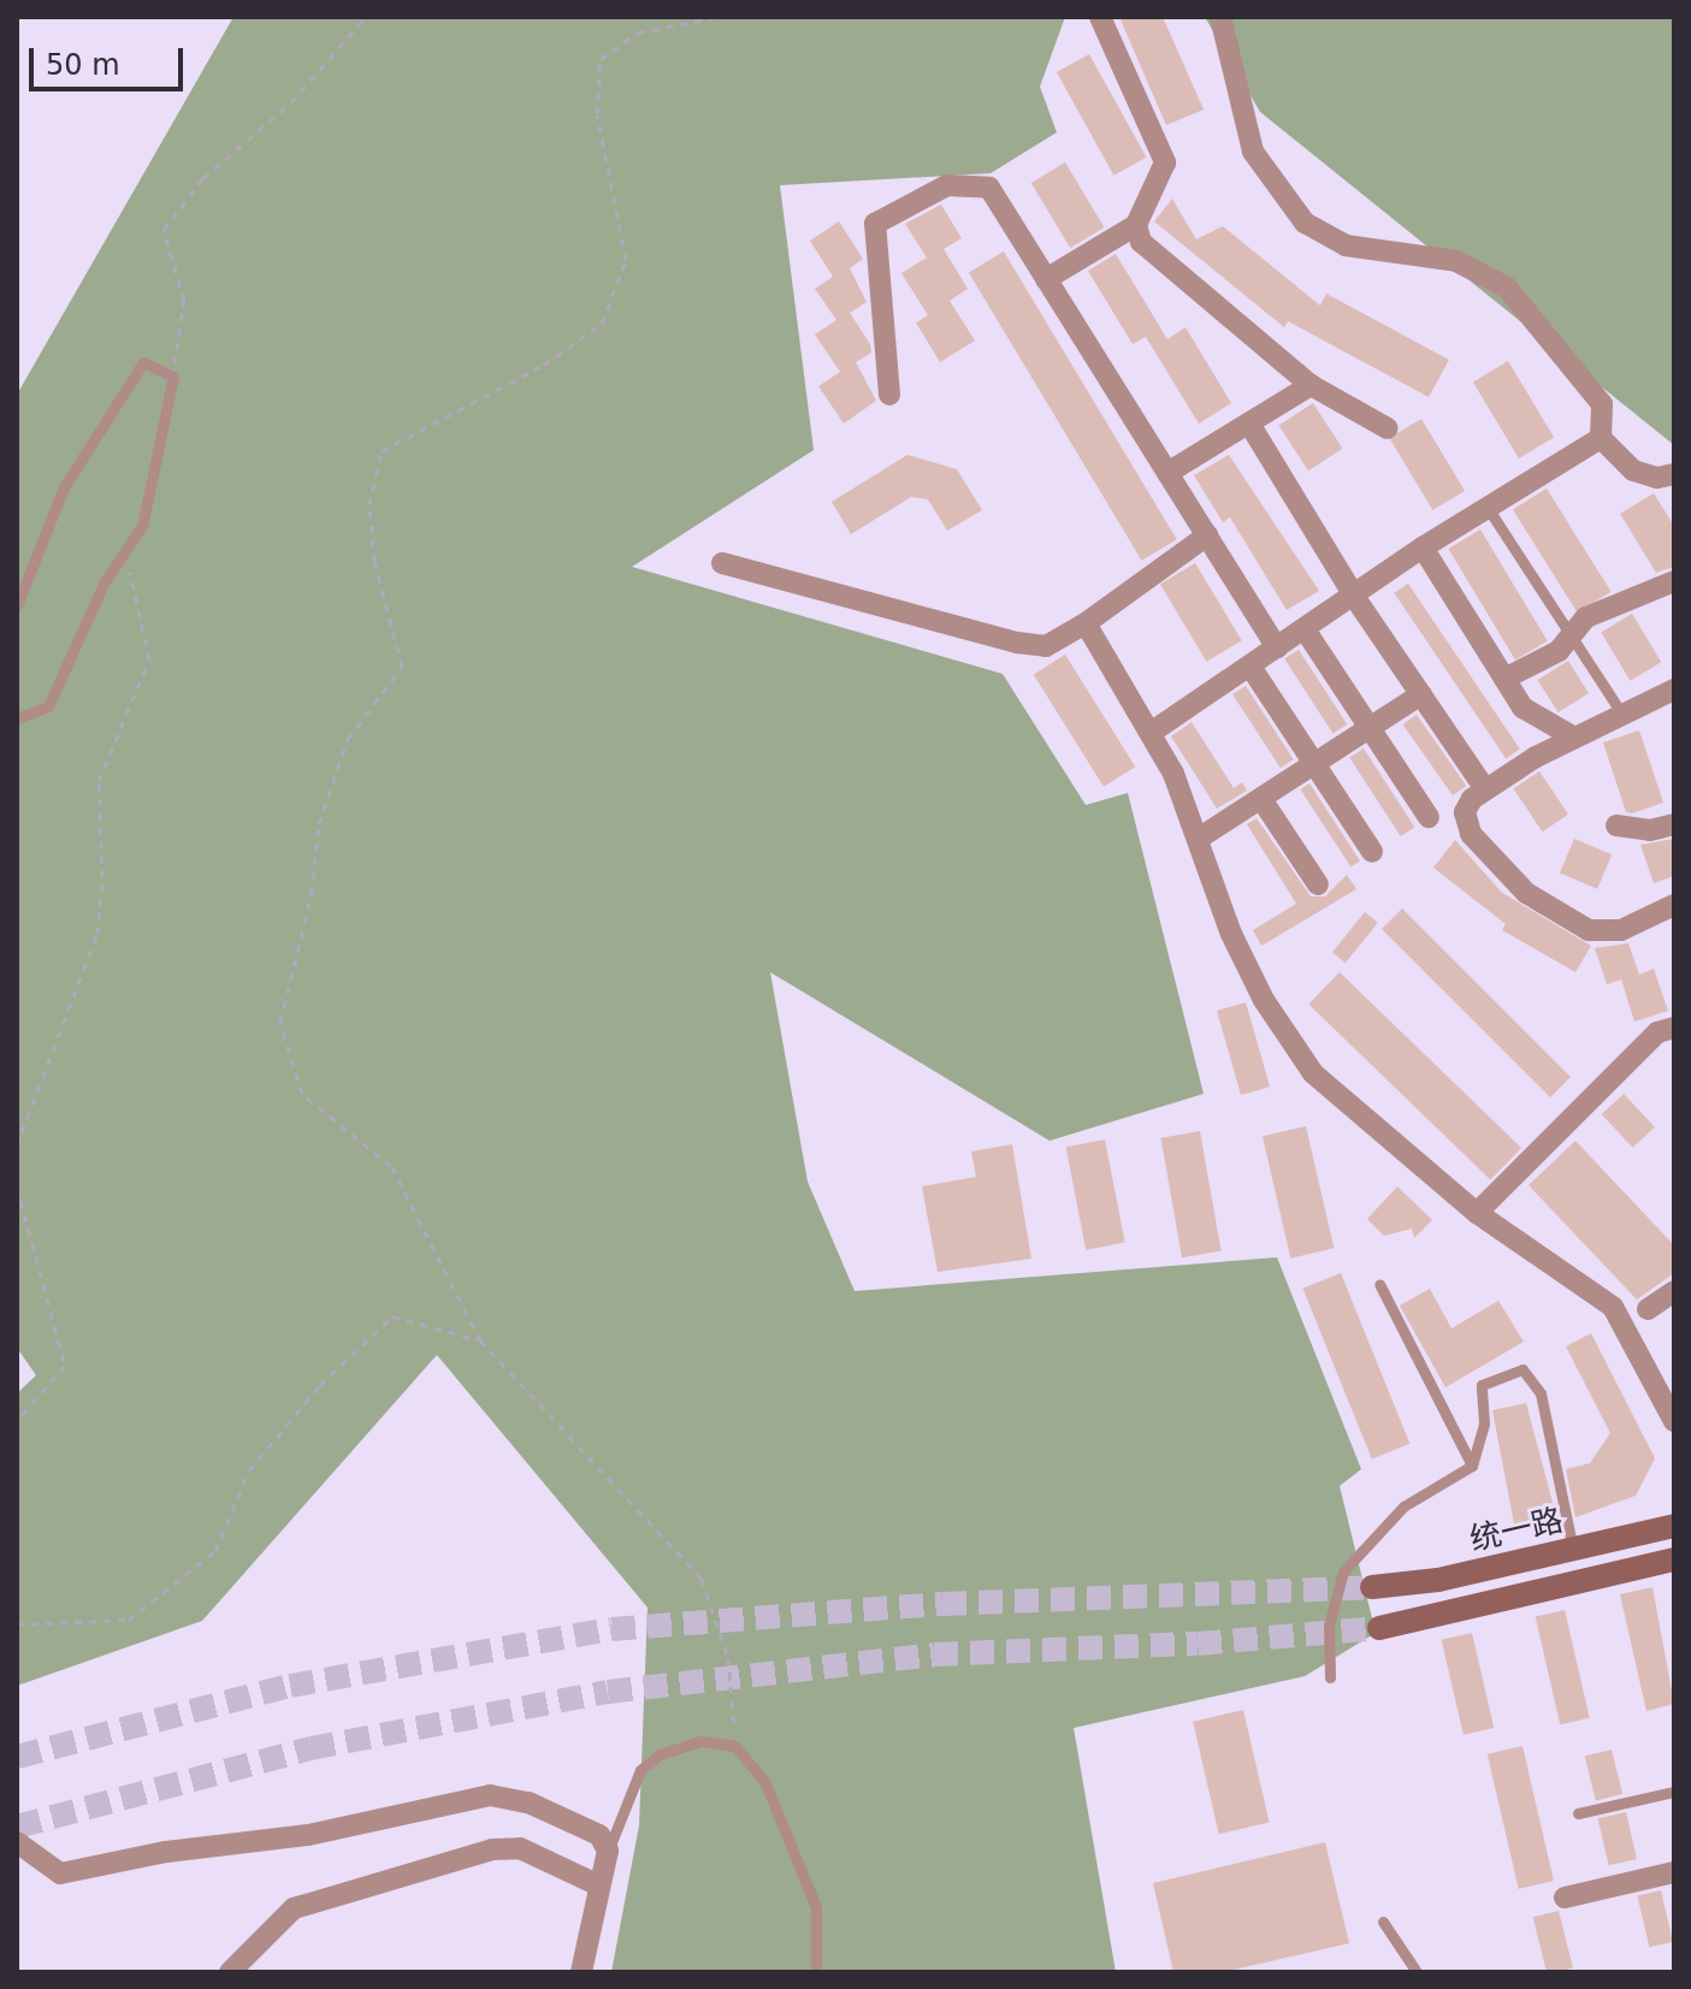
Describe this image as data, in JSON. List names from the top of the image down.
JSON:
{
  "streets": {
    "main road": ["统一路"]
  },
  "scale_bar": "50 m"
}
